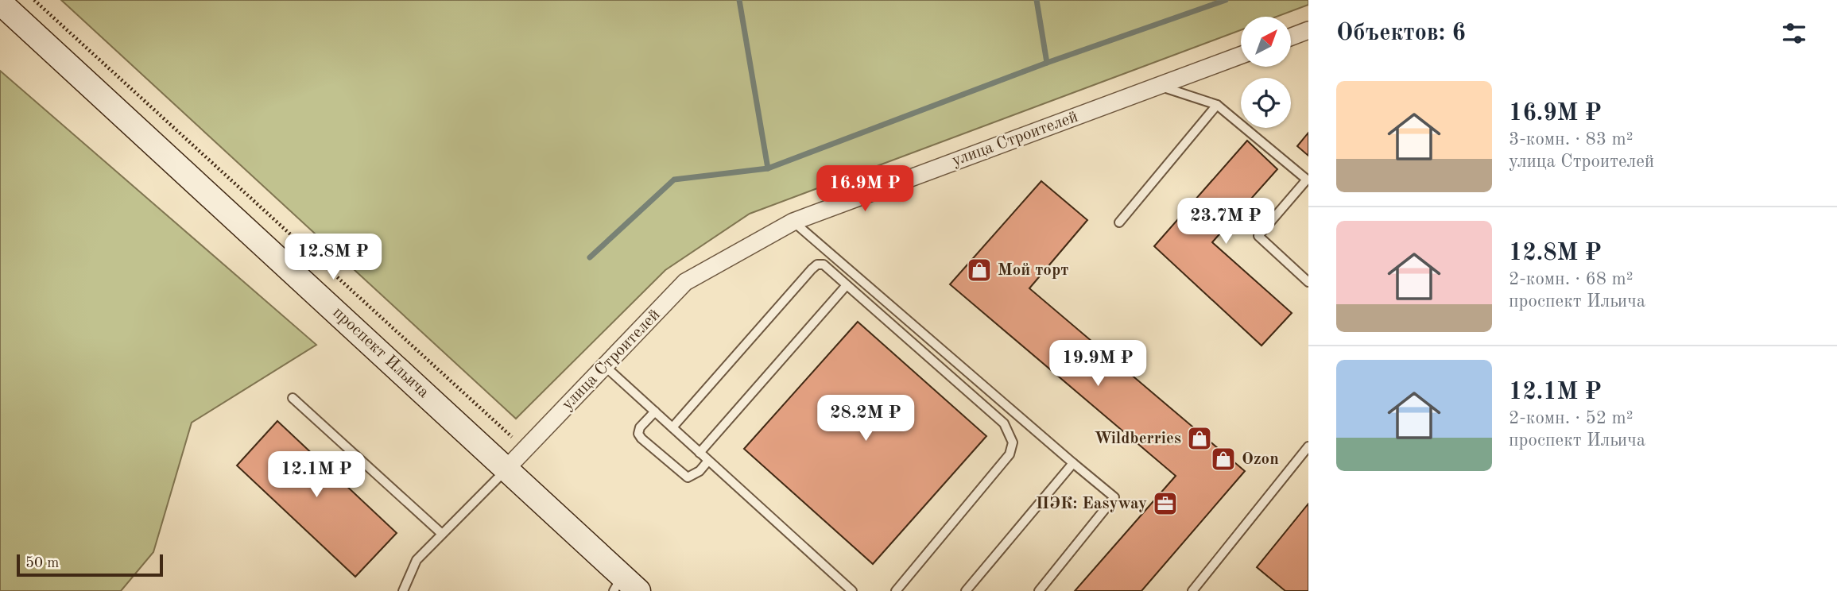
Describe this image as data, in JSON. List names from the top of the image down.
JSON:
{
  "streets": {
    "street": ["улица Строителей", "проспект Ильича"]
  },
  "crossings": [
    ["улица Строителей", "проспект Ильича"]
  ],
  "places": {
    "shop": ["Мой торт", "Wildberries", "Ozon"],
    "office": ["ПЭК: Easyway"]
  },
  "scale_bar": "50 m",
  "north": "top right",
  "page": {
    "heading": "Объектов: 6",
    "list": [
      {
        "name": "16.9M ₽",
        "note": "3-комн. · 83 m² · улица Строителей"
      },
      {
        "name": "12.8M ₽",
        "note": "2-комн. · 68 m² · проспект Ильича"
      },
      {
        "name": "12.1M ₽",
        "note": "2-комн. · 52 m² · проспект Ильича"
      }
    ],
    "price": [
      "16.9M ₽",
      "23.7M ₽",
      "12.8M ₽",
      "19.9M ₽",
      "28.2M ₽",
      "12.1M ₽"
    ],
    "scale": "50 m"
  }
}
